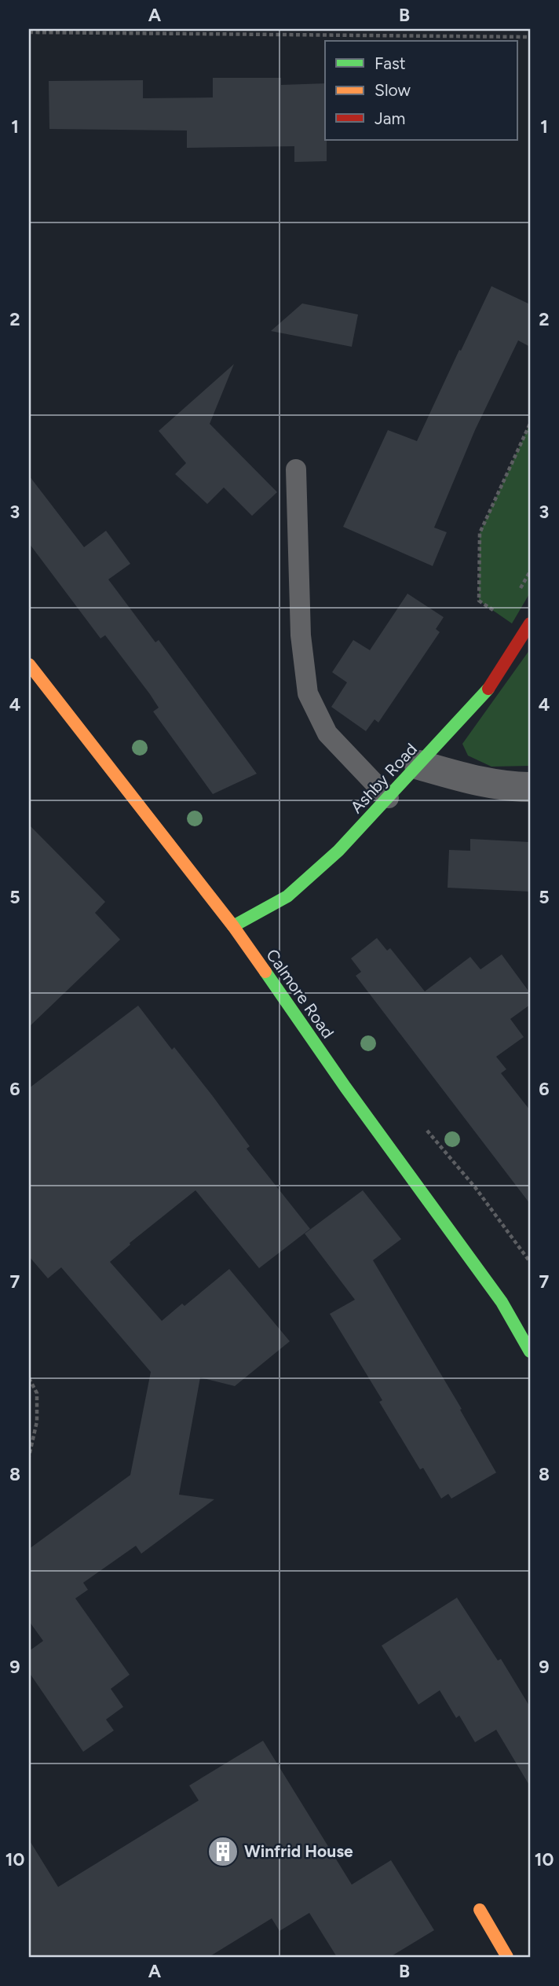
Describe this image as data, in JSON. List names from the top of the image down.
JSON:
{
  "streets": {
    "street": ["Ashby Road", "Calmore Road"]
  },
  "crossings": [
    ["Ashby Road", "Calmore Road"]
  ],
  "places": {
    "building": ["Winfrid House"]
  },
  "legend": ["Fast", "Slow", "Jam"],
  "grid": {
    "columns": ["A", "B"],
    "rows": [
      "1",
      "2",
      "3",
      "4",
      "5",
      "6",
      "7",
      "8",
      "9",
      "10"
    ]
  }
}
